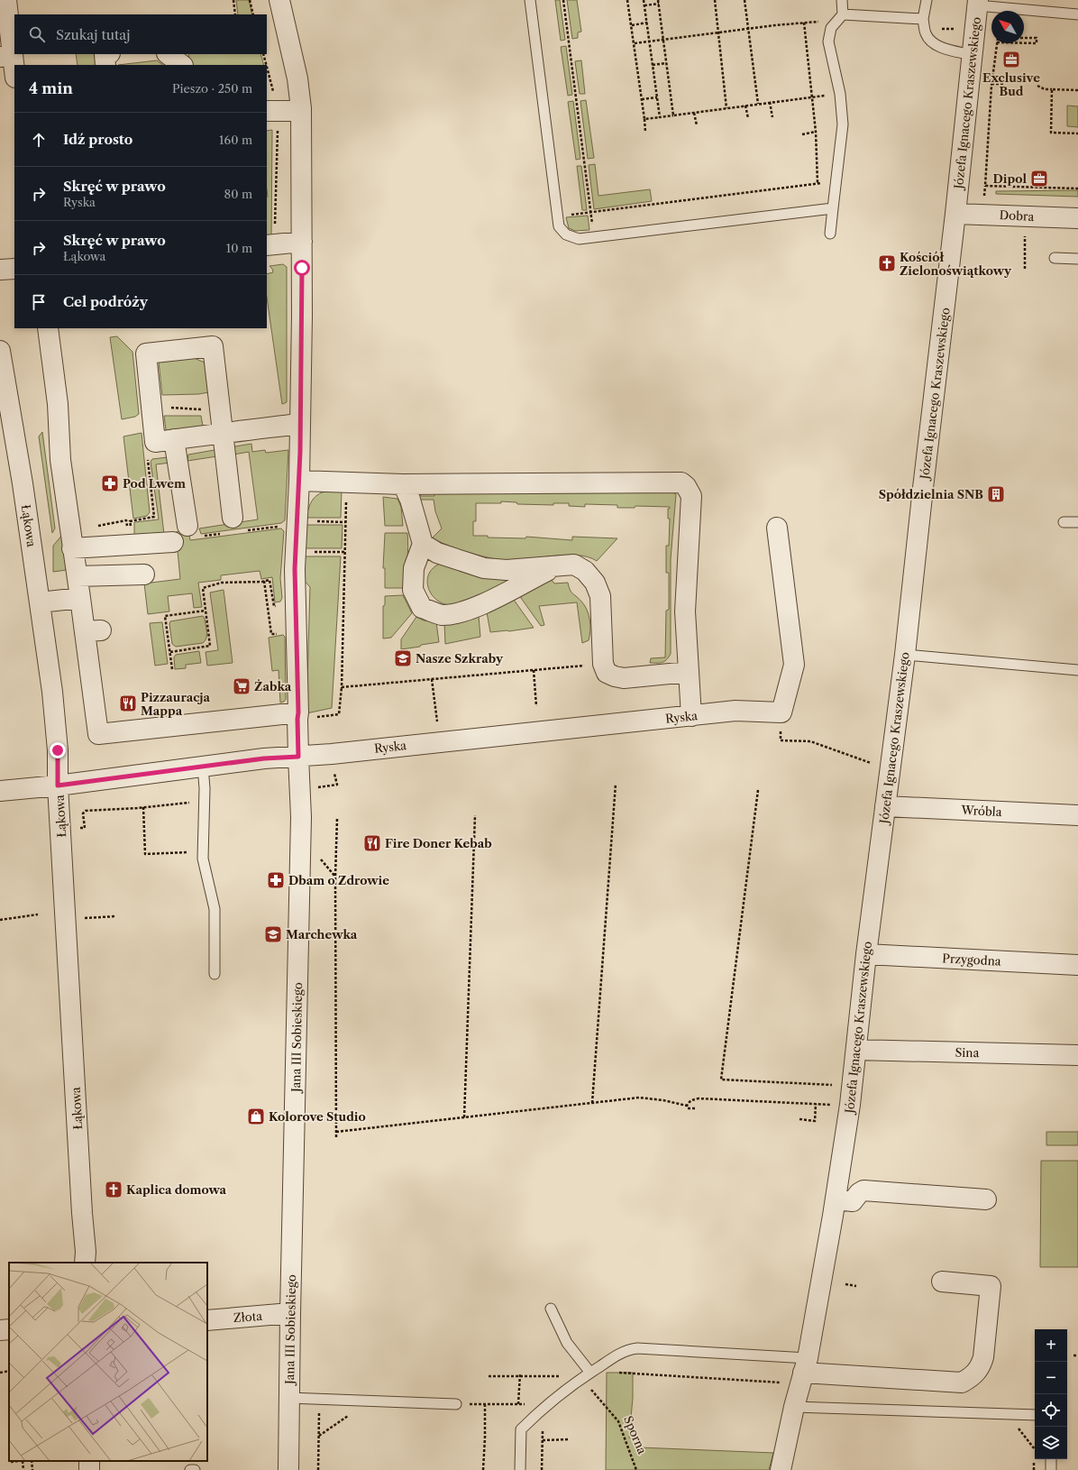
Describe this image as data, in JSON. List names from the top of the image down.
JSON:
{
  "streets": {
    "street": [
      "Józefa Ignacego Kraszewskiego",
      "Dobra",
      "Łąkowa",
      "Ryska",
      "Wróbla",
      "Przygodna",
      "Jana III Sobieskiego",
      "Sina",
      "Złota"
    ],
    "path": ["Sporna"]
  },
  "crossings": [
    ["Józefa Ignacego Kraszewskiego", "Dobra"],
    ["Józefa Ignacego Kraszewskiego", "Wróbla"],
    ["Józefa Ignacego Kraszewskiego", "Przygodna"],
    ["Józefa Ignacego Kraszewskiego", "Sina"],
    ["Łąkowa", "Ryska"],
    ["Ryska", "Jana III Sobieskiego"],
    ["Jana III Sobieskiego", "Złota"]
  ],
  "places": {
    "office": ["Exclusive Bud", "Dipol"],
    "church": ["Kościół Zielonoświątkowy", "Kaplica domowa"],
    "pharmacy": ["Pod Lwem", "Dbam o Zdrowie"],
    "building": ["Spółdzielnia SNB"],
    "school or university": ["Nasze Szkraby", "Marchewka"],
    "supermarket": ["Żabka"],
    "restaurant": ["Pizzauracja Mappa", "Fire Doner Kebab"],
    "shop": ["Kolorove Studio"]
  },
  "north": "top left",
  "page": {
    "search": "Szukaj tutaj",
    "heading": ["4 min", "Pieszo · 250 m"],
    "list": [
      ["Idź prosto", "160 m"],
      ["Skręć w prawo", "Ryska", "80 m"],
      ["Skręć w prawo", "Łąkowa", "10 m"],
      "Cel podróży"
    ],
    "map_buttons": ["+", "−"]
  }
}
